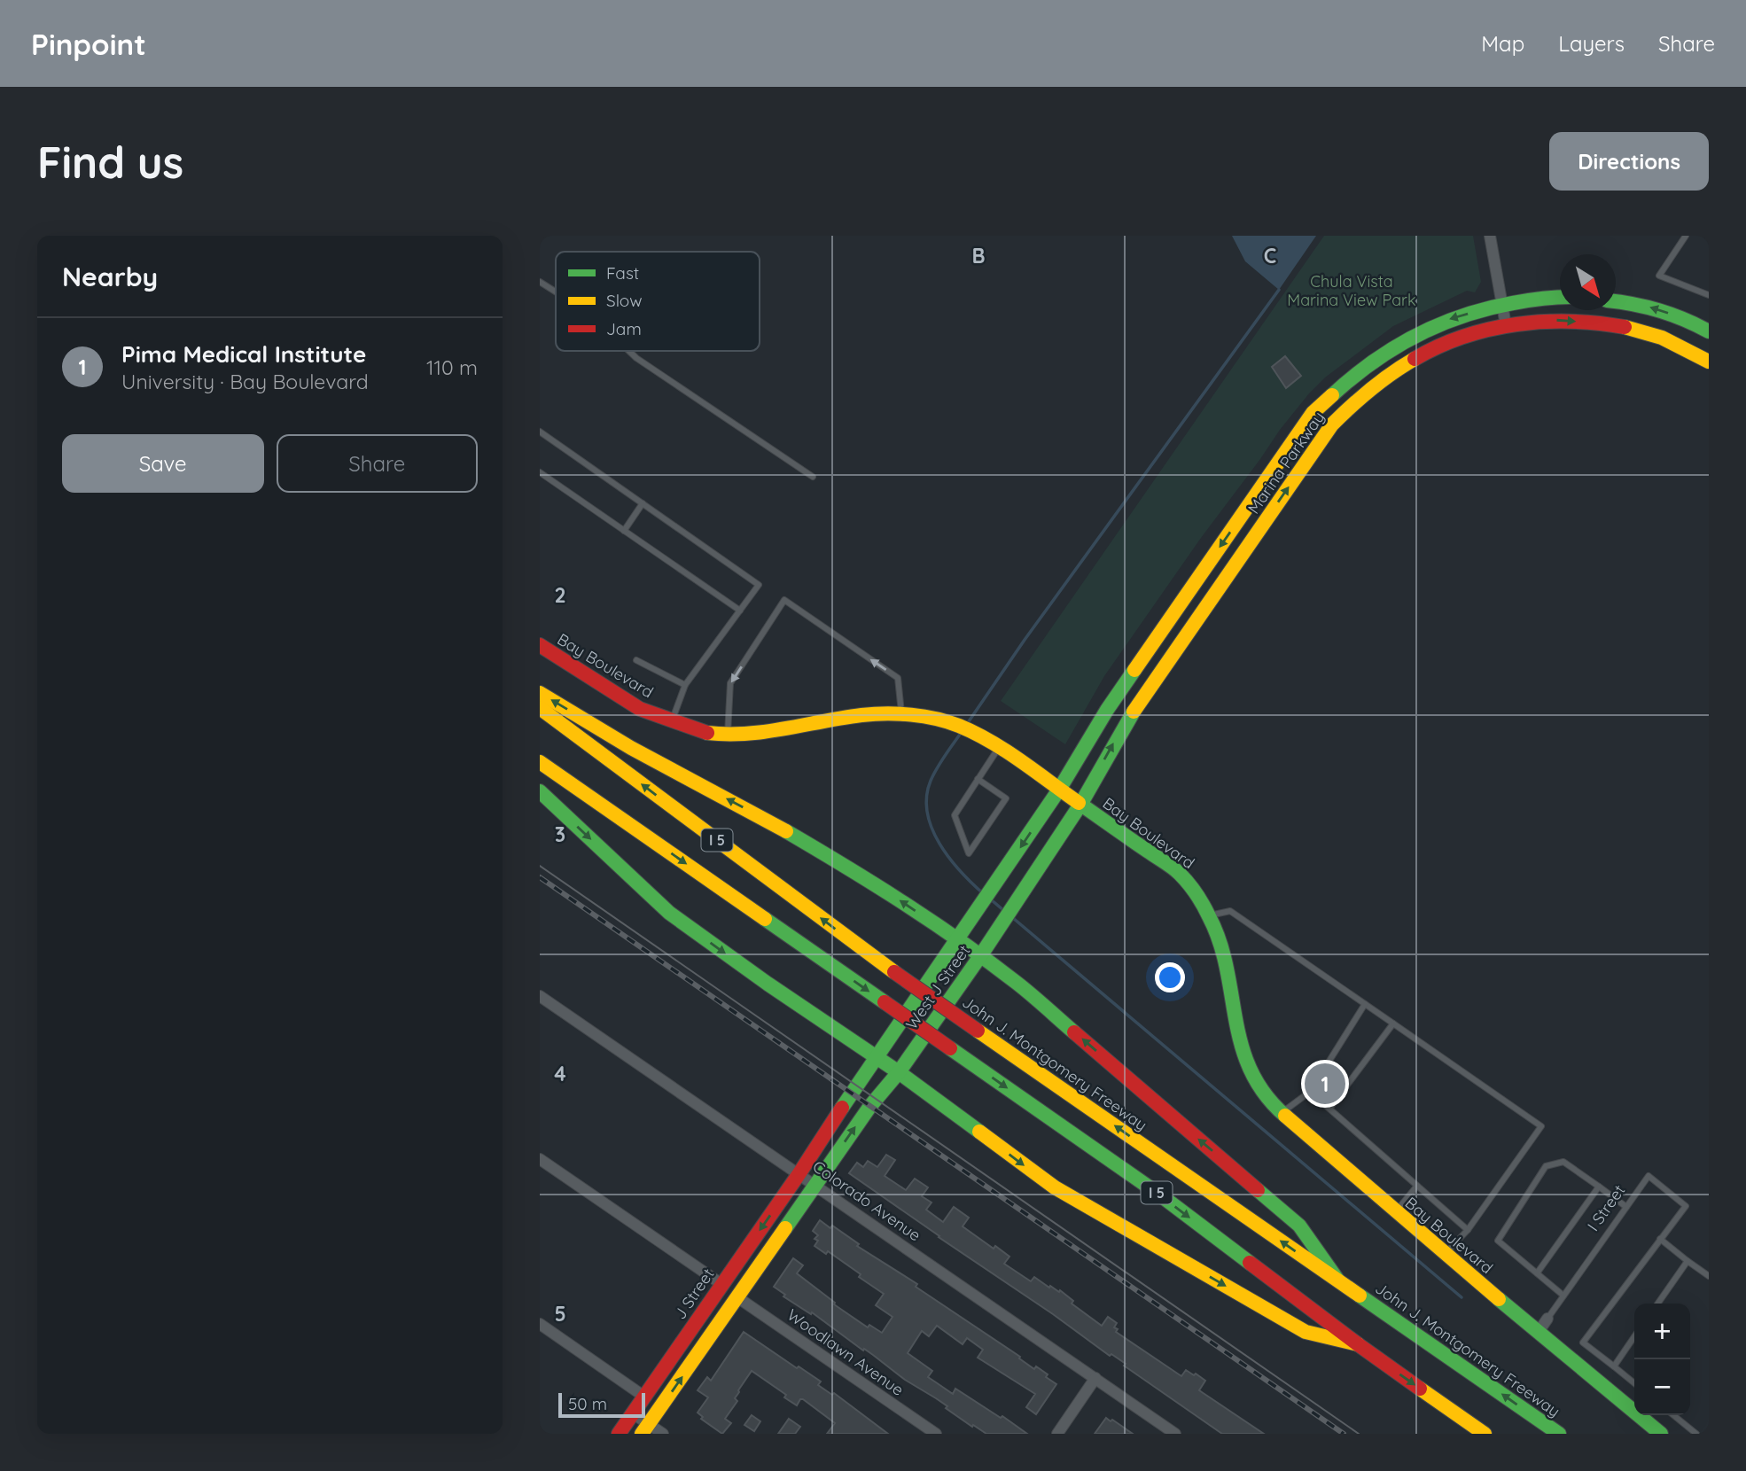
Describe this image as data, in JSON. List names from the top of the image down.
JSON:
{
  "streets": {
    "main road": [
      "Marina Parkway",
      "Bay Boulevard",
      "I 5",
      "West J Street",
      "John J. Montgomery Freeway",
      "J Street"
    ],
    "street": ["Colorado Avenue", "I Street", "Woodlawn Avenue"]
  },
  "crossings": [
    ["Marina Parkway", "Bay Boulevard"],
    ["Marina Parkway", "West J Street"],
    ["Bay Boulevard", "West J Street"],
    ["Bay Boulevard", "I Street"],
    ["West J Street", "Colorado Avenue"],
    ["West J Street", "J Street"],
    ["Colorado Avenue", "J Street"]
  ],
  "parks": ["Chula Vista Marina View Park"],
  "legend": ["Fast", "Slow", "Jam"],
  "scale_bar": "50 m",
  "north": "bottom right",
  "page": {
    "header": "Pinpoint",
    "nav": ["Map", "Layers", "Share"],
    "buttons": [
      "Directions",
      ["Save", "Share"]
    ],
    "title": "Find us",
    "heading": "Nearby",
    "list": [
      {
        "mark": "1",
        "name": "Pima Medical Institute",
        "note": "University · Bay Boulevard",
        "value": "110 m"
      }
    ],
    "pins": "1",
    "map_buttons": ["+", "−"],
    "scale": "50 m"
  },
  "grid": {
    "columns": ["B", "C"],
    "rows": [
      "2",
      "3",
      "4",
      "5"
    ]
  }
}
